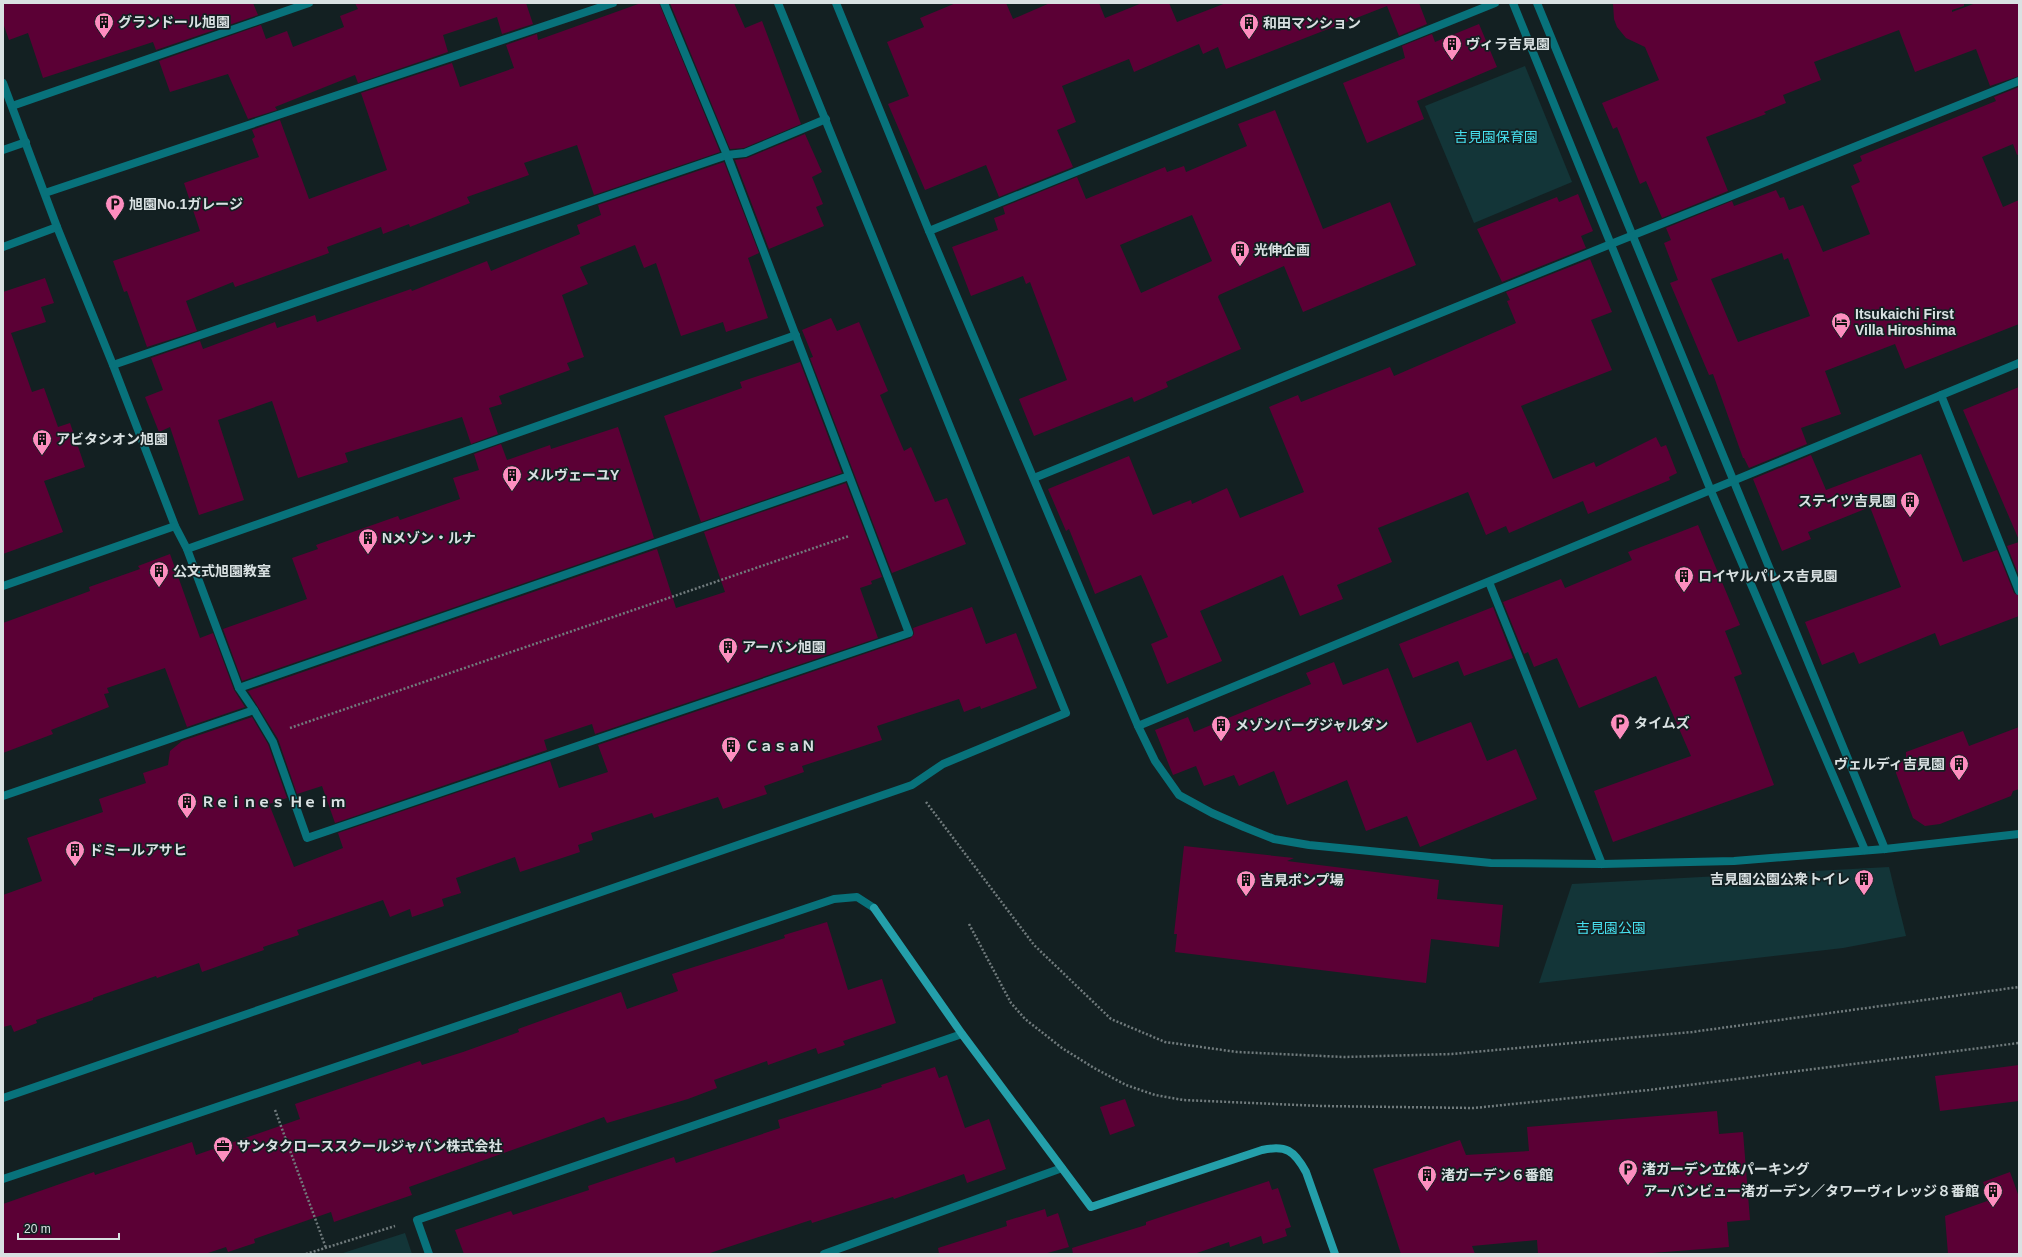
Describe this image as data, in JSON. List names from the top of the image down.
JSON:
{
  "parks": ["吉見園保育園", "吉見園公園"],
  "places": {
    "building": [
      "グランドール旭園",
      "和田マンション",
      "ヴィラ吉見園",
      "光伸企画",
      "アビタシオン旭園",
      "メルヴェーユY",
      "ステイツ吉見園",
      "Nメゾン・ルナ",
      "公文式旭園教室",
      "ロイヤルパレス吉見園",
      "アーバン旭園",
      "メゾンバーグジャルダン",
      "ＣａｓａＮ",
      "ヴェルディ吉見園",
      "Ｒｅｉｎｅｓ Ｈｅｉｍ",
      "ドミールアサヒ",
      "吉見園公園公衆トイレ",
      "吉見ポンプ場",
      "渚ガーデン６番館",
      "アーバンビュー渚ガーデン／タワーヴィレッジ８番館"
    ],
    "parking": ["旭園No.1ガレージ", "タイムズ", "渚ガーデン立体パーキング"],
    "hotel": ["Itsukaichi First Villa Hiroshima"],
    "office": ["サンタクローススクールジャパン株式会社"]
  },
  "scale_bar": "20 m"
}
